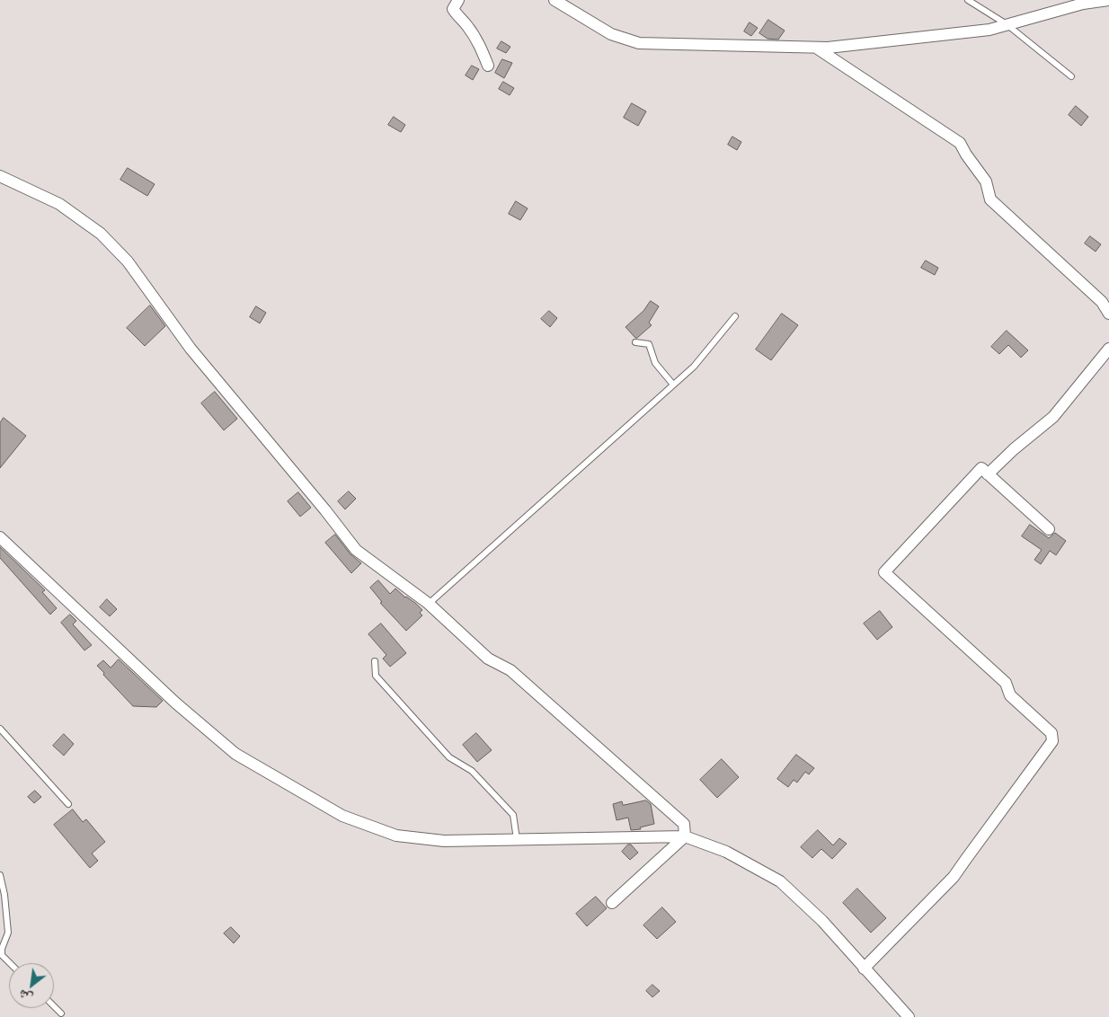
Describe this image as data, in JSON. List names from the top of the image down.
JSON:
{
  "north": "bottom left"
}
